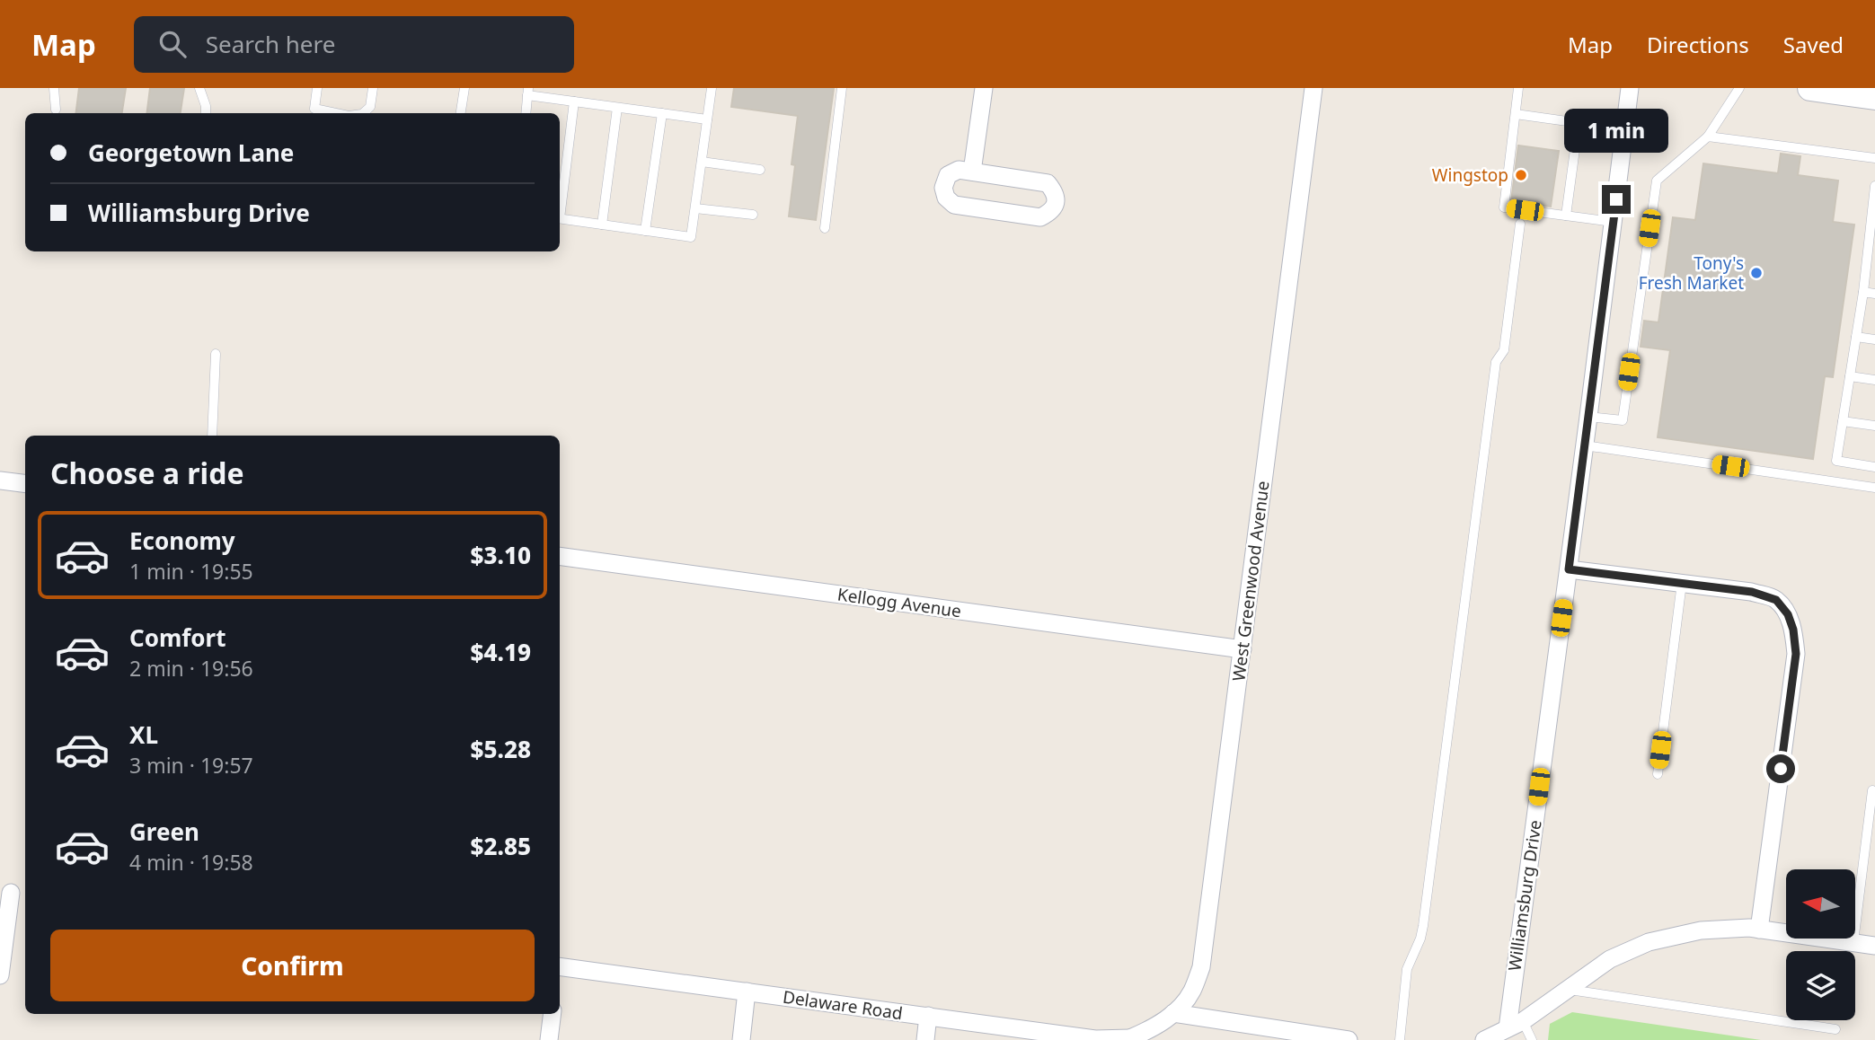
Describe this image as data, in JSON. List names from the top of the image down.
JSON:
{
  "streets": {
    "street": [
      "West Greenwood Avenue",
      "Kellogg Avenue",
      "Williamsburg Drive",
      "Delaware Road"
    ]
  },
  "crossings": [
    ["West Greenwood Avenue", "Kellogg Avenue"],
    ["West Greenwood Avenue", "Delaware Road"]
  ],
  "places": ["Wingstop", "Tony's Fresh Market"],
  "north": "left",
  "page": {
    "header": "Map",
    "search": "Search here",
    "nav": ["Map", "Directions", "Saved"],
    "bubble": "1 min",
    "banner": ["Georgetown Lane", "Williamsburg Drive"],
    "heading": "Choose a ride",
    "list": [
      {
        "name": "Economy",
        "note": "1 min · 19:55",
        "value": "$3.10"
      },
      {
        "name": "Comfort",
        "note": "2 min · 19:56",
        "value": "$4.19"
      },
      {
        "name": "XL",
        "note": "3 min · 19:57",
        "value": "$5.28"
      },
      {
        "name": "Green",
        "note": "4 min · 19:58",
        "value": "$2.85"
      }
    ],
    "buttons": "Confirm"
  }
}
